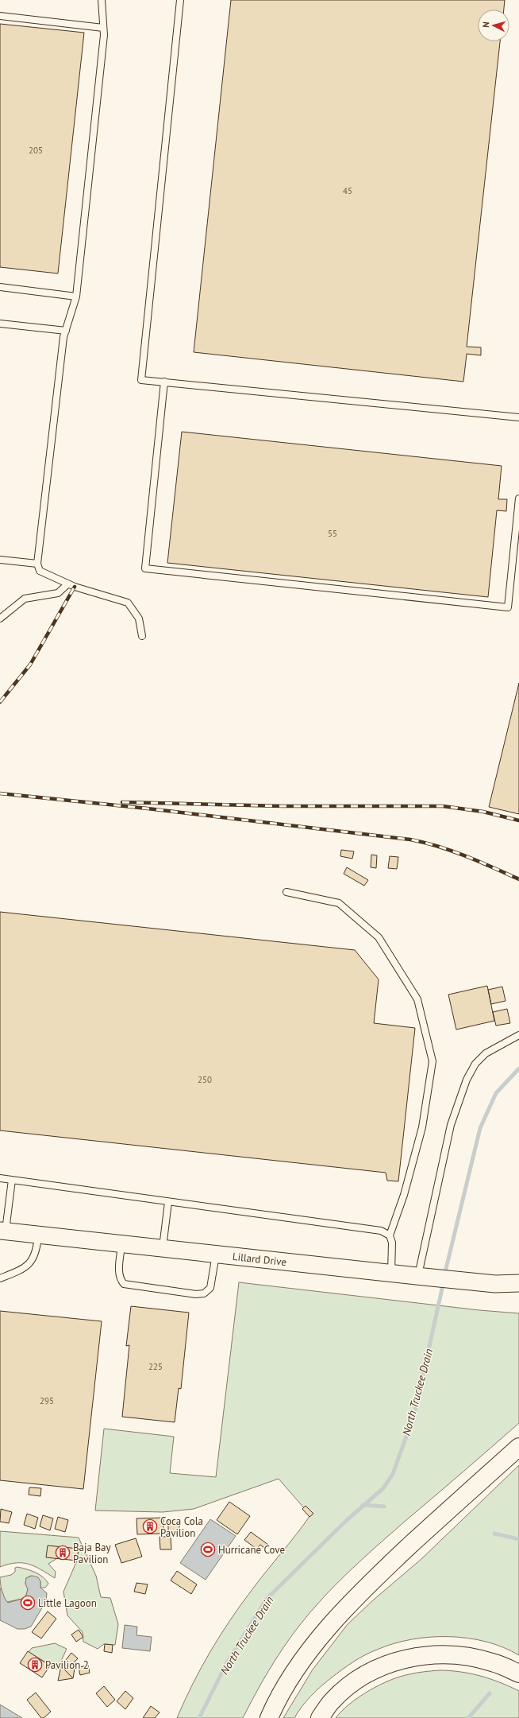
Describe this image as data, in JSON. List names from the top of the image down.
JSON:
{
  "streets": {
    "street": ["Lillard Drive"]
  },
  "water": ["North Truckee Drain"],
  "places": {
    "building": ["Coca Cola Pavilion", "Baja Bay Pavilion", "Pavilion 2"],
    "sports": ["Hurricane Cove", "Little Lagoon"]
  },
  "house_numbers": [
    "205",
    "45",
    "55",
    "250",
    "225",
    "295"
  ],
  "north": "left"
}
